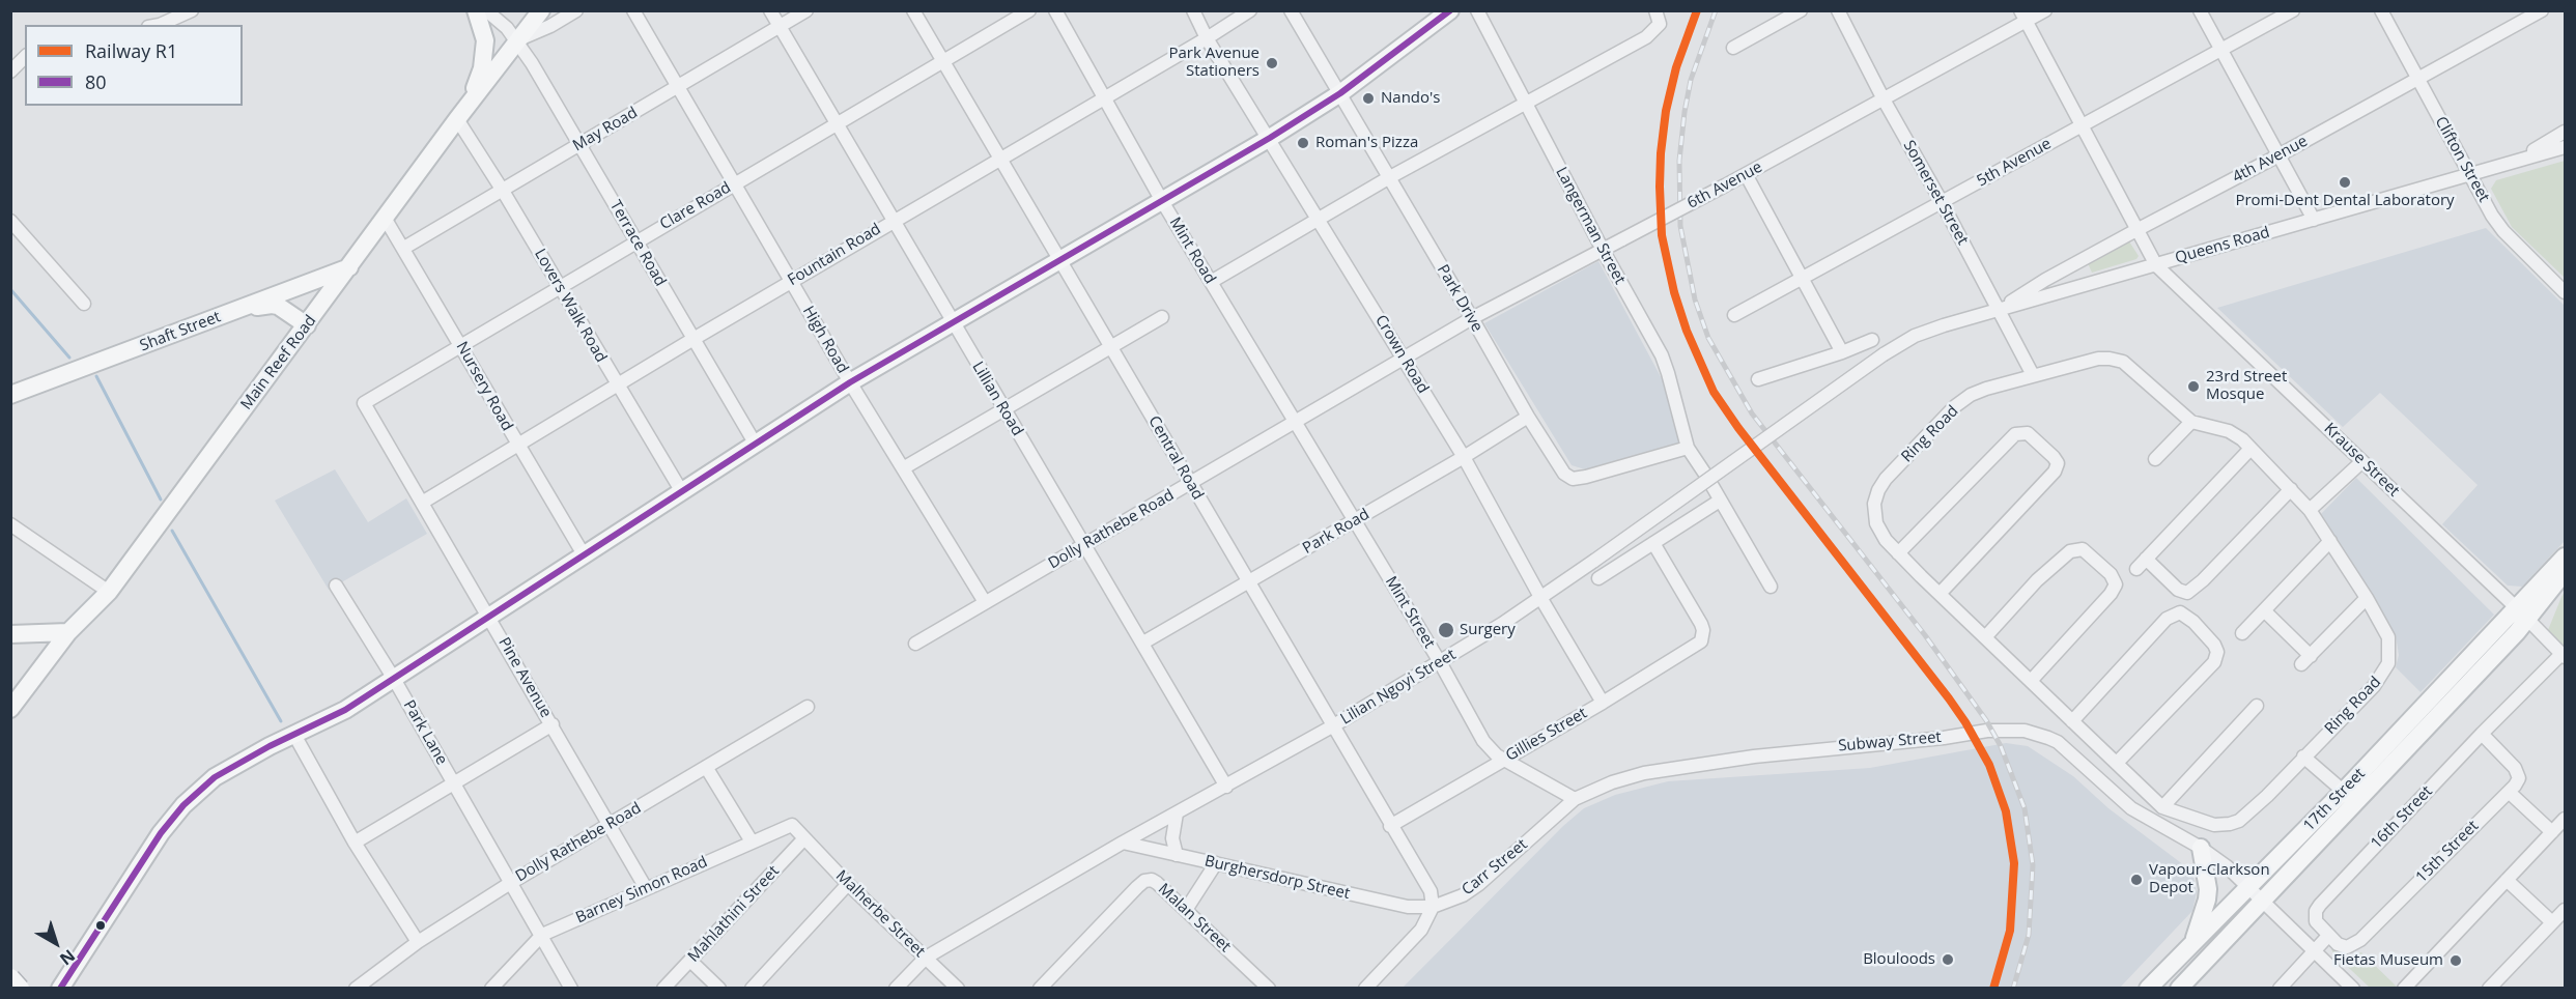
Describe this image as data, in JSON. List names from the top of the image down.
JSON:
{
  "streets": {
    "main road": ["Shaft Street", "Main Reef Road", "17th Street"],
    "street": [
      "May Road",
      "4th Avenue",
      "Clifton Street",
      "5th Avenue",
      "6th Avenue",
      "Somerset Street",
      "Clare Road",
      "Langerman Street",
      "Terrace Road",
      "Queens Road",
      "Mint Road",
      "Fountain Road",
      "Park Drive",
      "Lovers Walk Road",
      "High Road",
      "Crown Road",
      "Nursery Road",
      "Lillian Road",
      "Ring Road",
      "Central Road",
      "Krause Street",
      "Dolly Rathebe Road",
      "Park Road",
      "Mint Street",
      "Pine Avenue",
      "Lilian Ngoyi Street",
      "Park Lane",
      "Gillies Street",
      "Subway Street",
      "16th Street",
      "15th Street",
      "Carr Street",
      "Burghersdorp Street",
      "Barney Simon Road",
      "Mahlathini Street",
      "Malherbe Street",
      "Malan Street"
    ]
  },
  "crossings": [
    ["May Road", "Terrace Road"],
    ["May Road", "Lovers Walk Road"],
    ["May Road", "High Road"],
    ["May Road", "Nursery Road"],
    ["May Road", "Lillian Road"],
    ["4th Avenue", "Clifton Street"],
    ["4th Avenue", "Somerset Street"],
    ["4th Avenue", "Queens Road"],
    ["4th Avenue", "Krause Street"],
    ["Clifton Street", "Queens Road"],
    ["5th Avenue", "Somerset Street"],
    ["5th Avenue", "Krause Street"],
    ["6th Avenue", "Somerset Street"],
    ["6th Avenue", "Langerman Street"],
    ["6th Avenue", "Park Drive"],
    ["6th Avenue", "Crown Road"],
    ["6th Avenue", "Krause Street"],
    ["6th Avenue", "Dolly Rathebe Road"],
    ["Somerset Street", "Queens Road"],
    ["Somerset Street", "Ring Road"],
    ["Clare Road", "Terrace Road"],
    ["Clare Road", "Lovers Walk Road"],
    ["Clare Road", "High Road"],
    ["Clare Road", "Nursery Road"],
    ["Clare Road", "Lillian Road"],
    ["Clare Road", "Central Road"],
    ["Clare Road", "Pine Avenue"],
    ["Langerman Street", "Park Drive"],
    ["Terrace Road", "Fountain Road"],
    ["Terrace Road", "Main Reef Road"],
    ["Queens Road", "Krause Street"],
    ["Queens Road", "Lilian Ngoyi Street"],
    ["Mint Road", "Fountain Road"],
    ["Mint Road", "Dolly Rathebe Road"],
    ["Mint Road", "Mint Street"],
    ["Fountain Road", "Lovers Walk Road"],
    ["Fountain Road", "High Road"],
    ["Fountain Road", "Crown Road"],
    ["Fountain Road", "Nursery Road"],
    ["Fountain Road", "Lillian Road"],
    ["Fountain Road", "Central Road"],
    ["Fountain Road", "Pine Avenue"],
    ["Park Drive", "Park Road"],
    ["Lovers Walk Road", "Main Reef Road"],
    ["Shaft Street", "Main Reef Road"],
    ["High Road", "Dolly Rathebe Road"],
    ["Crown Road", "Dolly Rathebe Road"],
    ["Crown Road", "Park Road"],
    ["Crown Road", "Lilian Ngoyi Street"],
    ["Crown Road", "Gillies Street"],
    ["Main Reef Road", "Nursery Road"],
    ["Lillian Road", "Dolly Rathebe Road"],
    ["Lillian Road", "Park Road"],
    ["Lillian Road", "Lilian Ngoyi Street"],
    ["Central Road", "Dolly Rathebe Road"],
    ["Central Road", "Park Road"],
    ["Central Road", "Lilian Ngoyi Street"],
    ["Central Road", "Gillies Street"],
    ["Central Road", "Carr Street"],
    ["Central Road", "Burghersdorp Street"],
    ["Krause Street", "17th Street"],
    ["Krause Street", "16th Street"],
    ["Dolly Rathebe Road", "Mint Street"],
    ["Dolly Rathebe Road", "Pine Avenue"],
    ["Dolly Rathebe Road", "Park Lane"],
    ["Park Road", "Mint Street"],
    ["Mint Street", "Lilian Ngoyi Street"],
    ["Mint Street", "Gillies Street"],
    ["Mint Street", "Subway Street"],
    ["Mint Street", "Carr Street"],
    ["Pine Avenue", "Barney Simon Road"],
    ["Lilian Ngoyi Street", "Burghersdorp Street"],
    ["Lilian Ngoyi Street", "Malherbe Street"],
    ["Park Lane", "Barney Simon Road"],
    ["Subway Street", "17th Street"],
    ["Subway Street", "Carr Street"],
    ["16th Street", "15th Street"],
    ["Carr Street", "Burghersdorp Street"],
    ["Barney Simon Road", "Mahlathini Street"],
    ["Barney Simon Road", "Malherbe Street"],
    ["Mahlathini Street", "Malherbe Street"]
  ],
  "places": [
    "Park Avenue Stationers",
    "Nando's",
    "Roman's Pizza",
    "Promi-Dent Dental Laboratory",
    "23rd Street Mosque",
    "Surgery",
    "Vapour-Clarkson Depot",
    "Blouloods",
    "Fietas Museum"
  ],
  "lines": ["rail line R1", "transit line 80"],
  "legend": ["Railway R1", "80"],
  "north": "bottom right"
}
